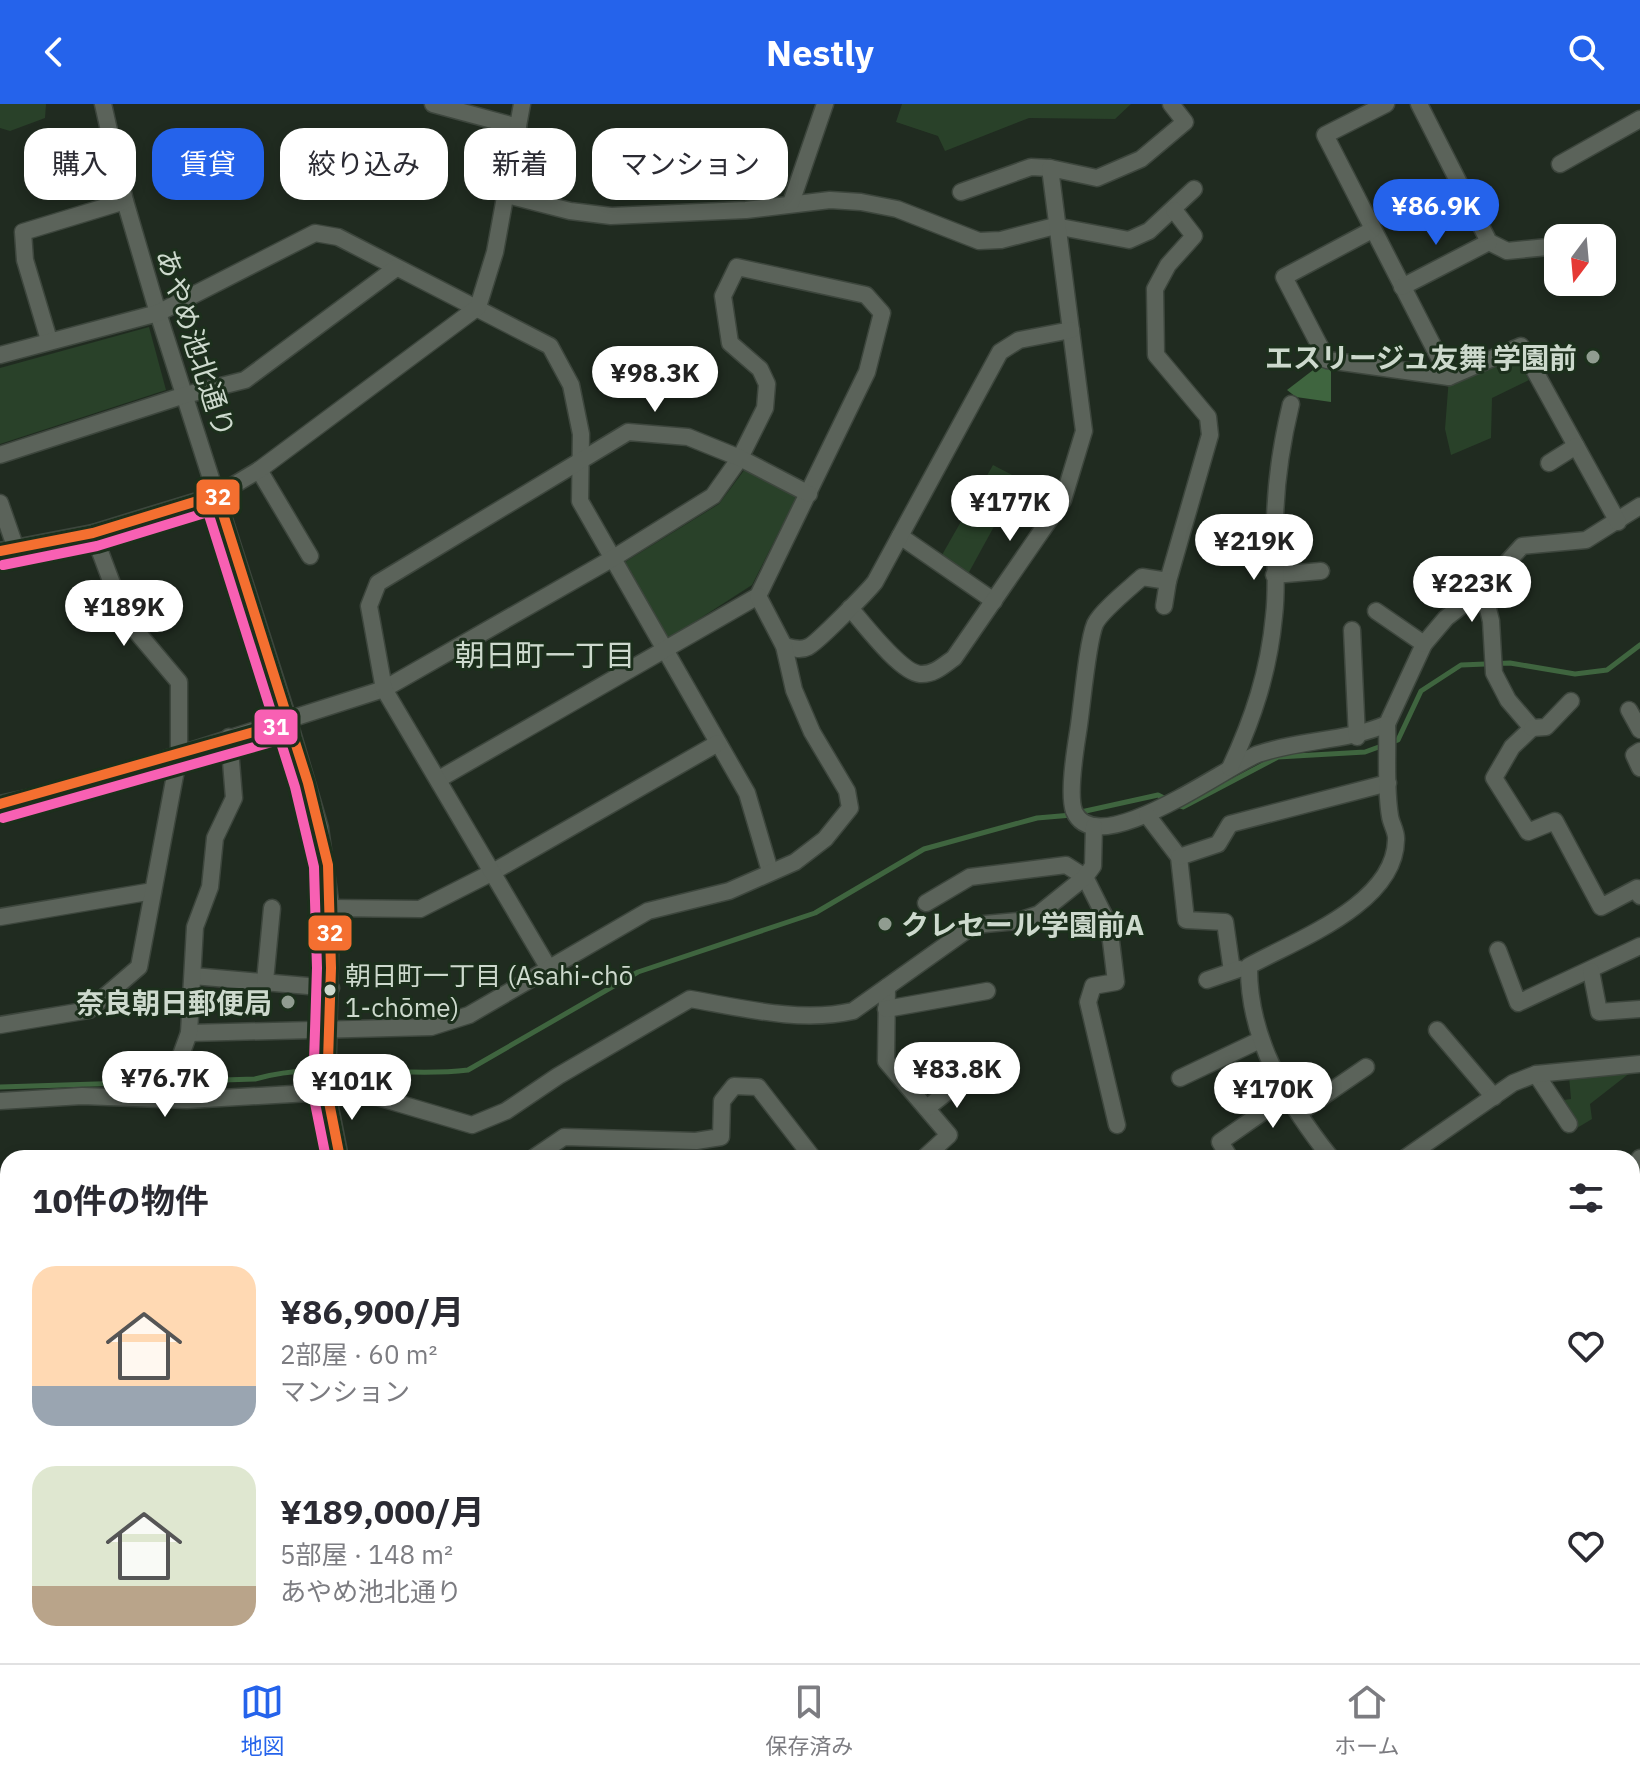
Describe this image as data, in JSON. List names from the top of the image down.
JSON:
{
  "streets": {
    "street": ["あやめ池北通り"]
  },
  "districts": ["朝日町一丁目"],
  "places": [
    "エスリージュ友舞 学園前",
    "クレセール学園前A",
    "朝日町一丁目 (Asahi-chō 1-chōme)",
    "奈良朝日郵便局"
  ],
  "lines": ["transit line 32", "transit line 31"],
  "north": "bottom",
  "page": {
    "header": "Nestly",
    "chip": [
      "購入",
      "賃貸",
      "絞り込み",
      "新着",
      "マンション"
    ],
    "price": [
      "¥86.9K",
      "¥98.3K",
      "¥177K",
      "¥219K",
      "¥223K",
      "¥189K",
      "¥83.8K",
      "¥76.7K",
      "¥101K",
      "¥170K"
    ],
    "heading": "10件の物件",
    "list": [
      {
        "name": "¥86,900/月",
        "note": "2部屋 · 60 m² · マンション"
      },
      {
        "name": "¥189,000/月",
        "note": "5部屋 · 148 m² · あやめ池北通り"
      }
    ],
    "tabs": ["地図", "保存済み", "ホーム"]
  }
}
